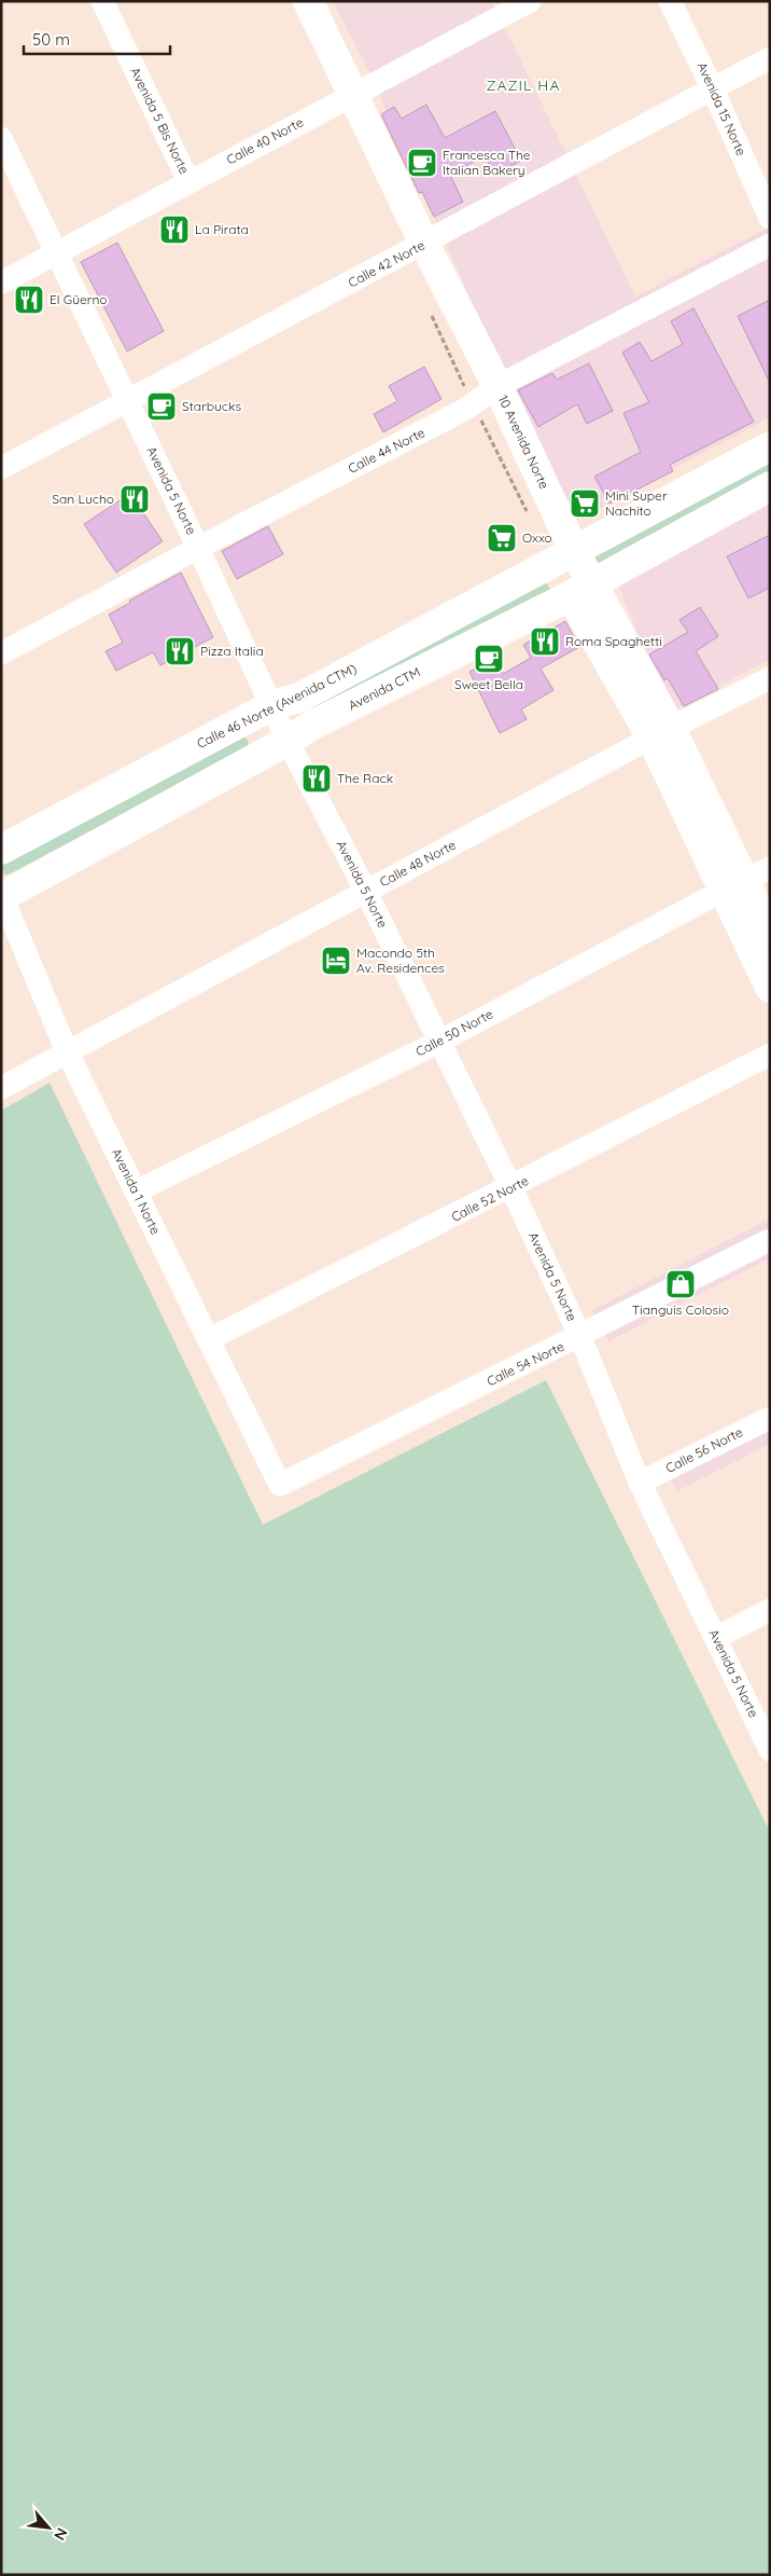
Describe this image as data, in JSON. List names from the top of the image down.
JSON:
{
  "streets": {
    "main road": ["10 Avenida Norte", "Avenida CTM", "Calle 46 Norte (Avenida CTM)"],
    "street": [
      "Avenida 15 Norte",
      "Avenida 5 Bis Norte",
      "Calle 40 Norte",
      "Calle 42 Norte",
      "Calle 44 Norte",
      "Avenida 5 Norte",
      "Calle 48 Norte",
      "Calle 50 Norte",
      "Avenida 1 Norte",
      "Calle 52 Norte",
      "Calle 54 Norte",
      "Calle 56 Norte"
    ]
  },
  "crossings": [
    ["Avenida 15 Norte", "Calle 42 Norte"],
    ["Avenida 5 Bis Norte", "Calle 40 Norte"],
    ["Calle 40 Norte", "10 Avenida Norte"],
    ["Calle 40 Norte", "Avenida 5 Norte"],
    ["Calle 42 Norte", "10 Avenida Norte"],
    ["Calle 42 Norte", "Avenida 5 Norte"],
    ["10 Avenida Norte", "Calle 44 Norte"],
    ["10 Avenida Norte", "Avenida CTM"],
    ["10 Avenida Norte", "Calle 46 Norte (Avenida CTM)"],
    ["10 Avenida Norte", "Calle 48 Norte"],
    ["10 Avenida Norte", "Calle 50 Norte"],
    ["Calle 44 Norte", "Avenida 5 Norte"],
    ["Avenida 5 Norte", "Avenida CTM"],
    ["Avenida 5 Norte", "Calle 46 Norte (Avenida CTM)"],
    ["Avenida 5 Norte", "Calle 48 Norte"],
    ["Avenida 5 Norte", "Calle 50 Norte"],
    ["Avenida 5 Norte", "Calle 52 Norte"],
    ["Avenida 5 Norte", "Calle 54 Norte"],
    ["Avenida 5 Norte", "Calle 56 Norte"],
    ["Avenida CTM", "Avenida 1 Norte"],
    ["Calle 48 Norte", "Avenida 1 Norte"],
    ["Calle 50 Norte", "Avenida 1 Norte"],
    ["Avenida 1 Norte", "Calle 52 Norte"],
    ["Avenida 1 Norte", "Calle 54 Norte"]
  ],
  "districts": ["ZAZIL HA"],
  "places": {
    "cafe": ["Francesca The Italian Bakery", "Starbucks", "Sweet Bella"],
    "restaurant": [
      "La Pirata",
      "El Güerno",
      "San Lucho",
      "Roma Spaghetti",
      "Pizza Italia",
      "The Rack"
    ],
    "supermarket": ["Mini Super Nachito", "Oxxo"],
    "hotel": ["Macondo 5th Av. Residences"],
    "shop": ["Tianguis Colosio"]
  },
  "scale_bar": "50 m",
  "north": "bottom right"
}
